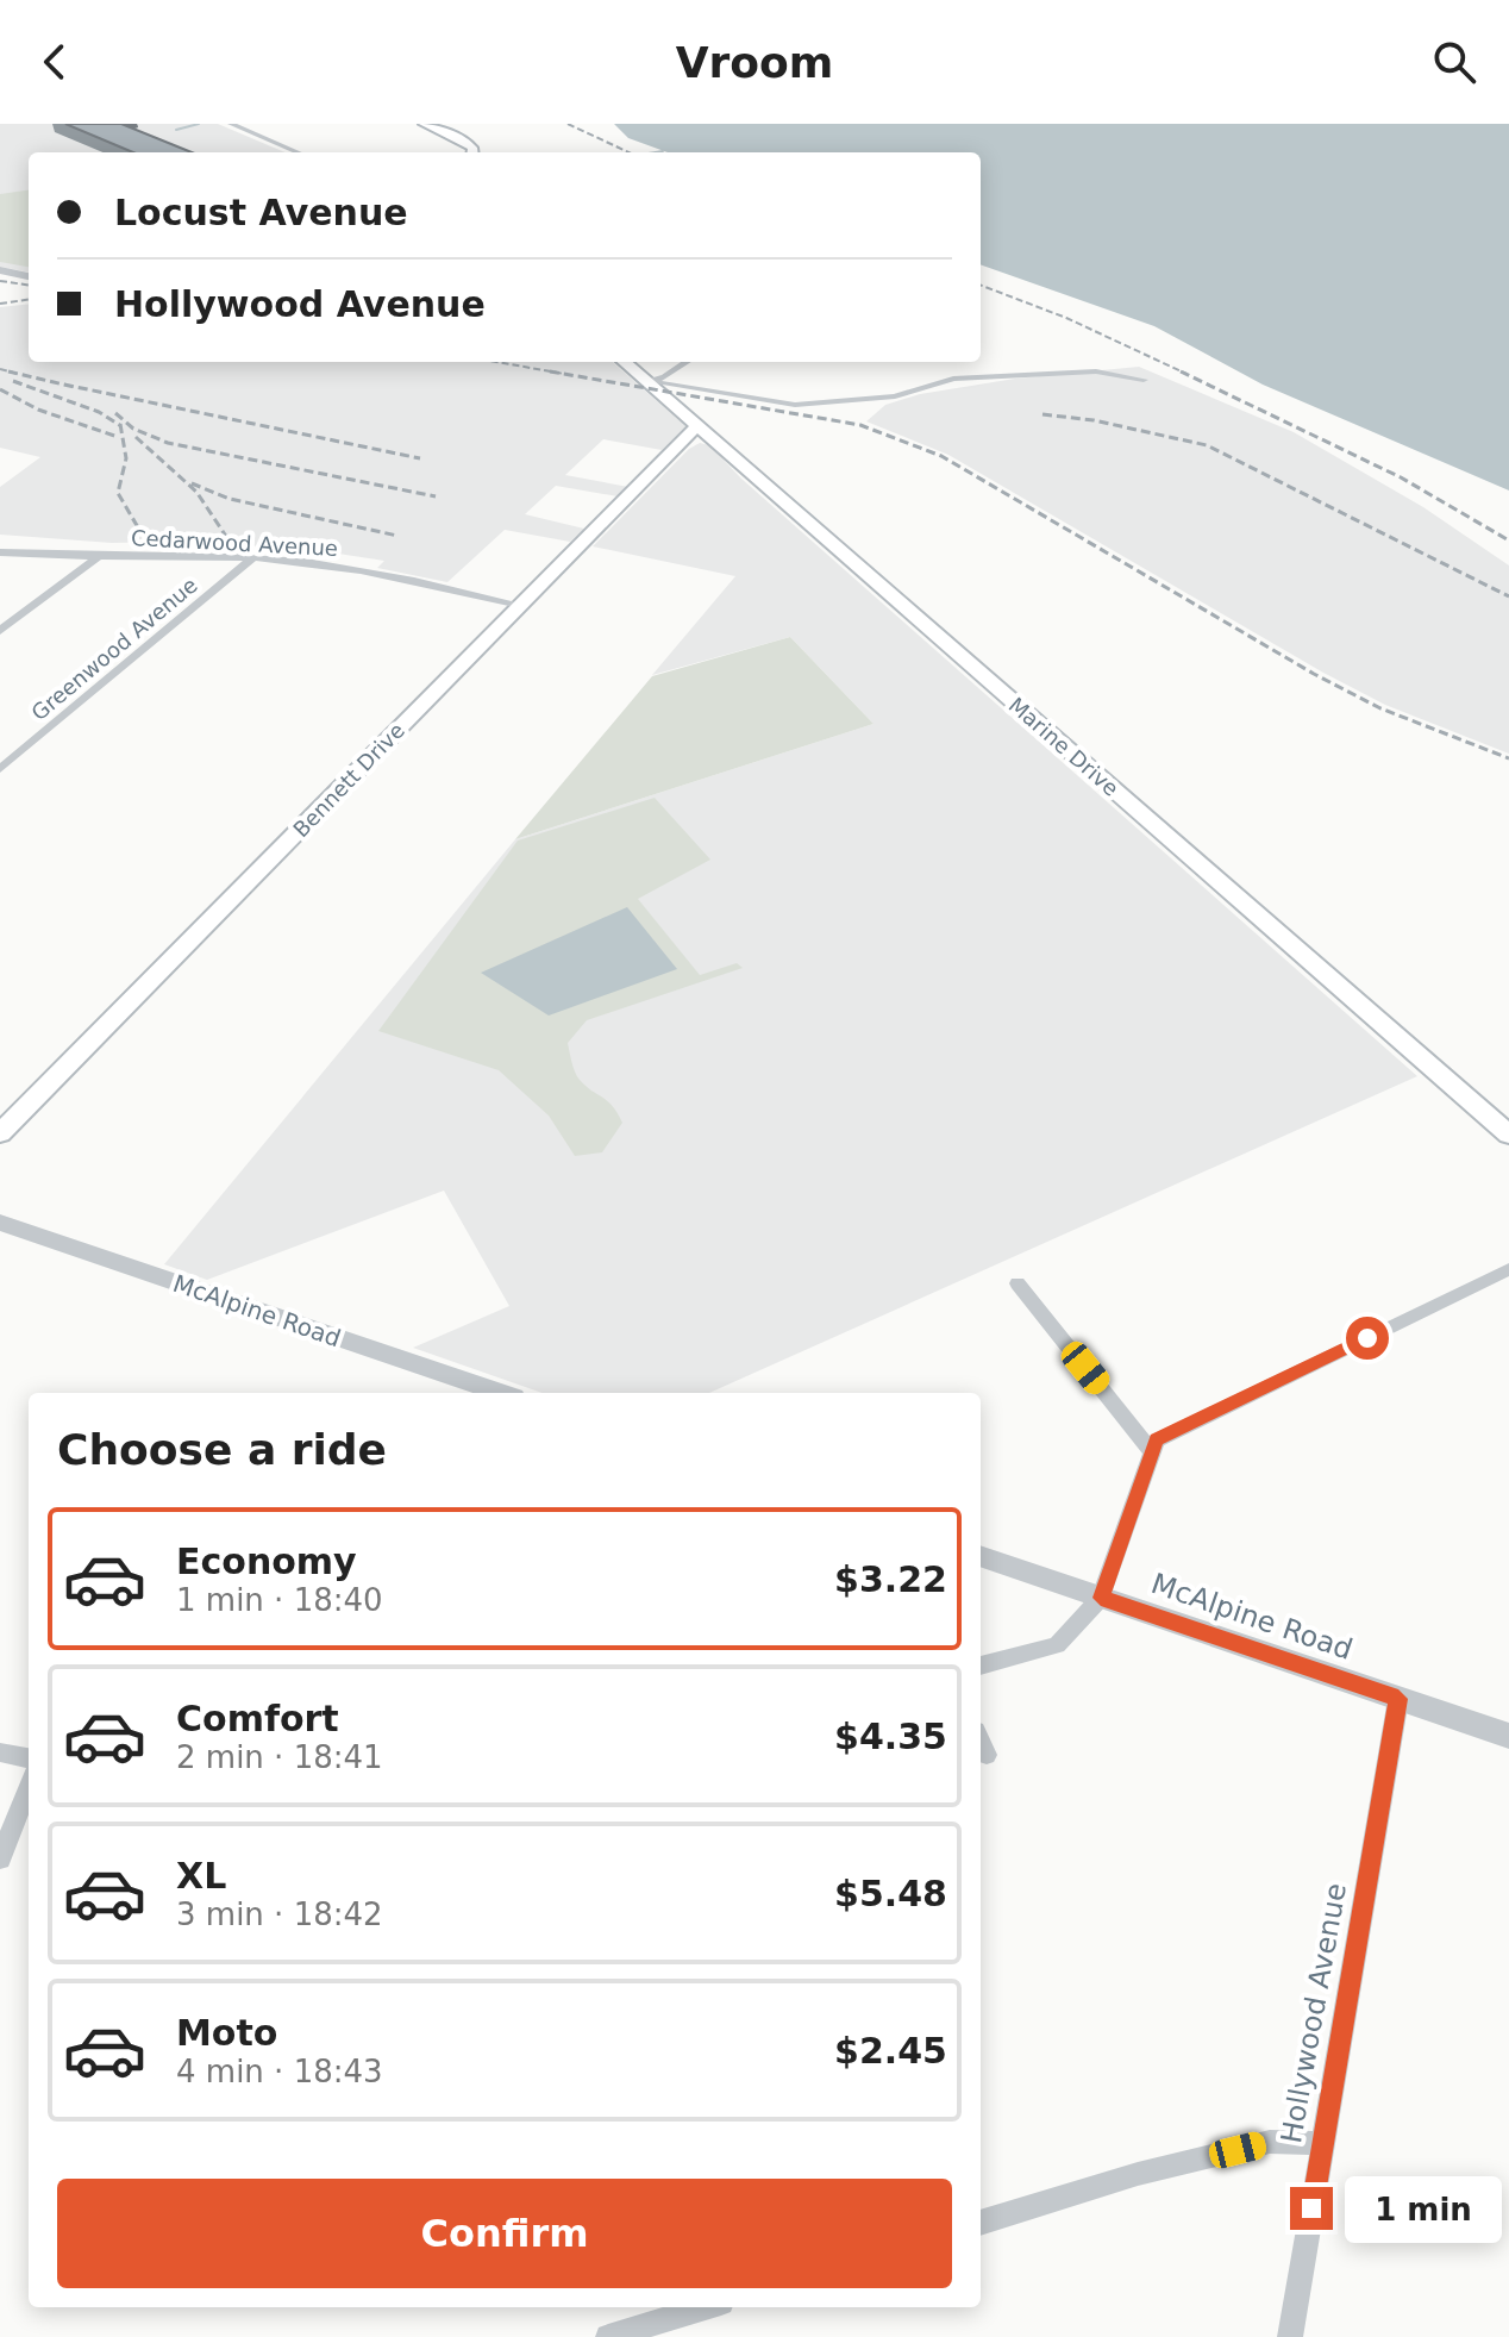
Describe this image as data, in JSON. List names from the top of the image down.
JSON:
{
  "streets": {
    "main road": ["Marine Drive", "Bennett Drive"],
    "street": [
      "Cedarwood Avenue",
      "Greenwood Avenue",
      "McAlpine Road",
      "Hollywood Avenue"
    ]
  },
  "crossings": [
    ["Cedarwood Avenue", "Greenwood Avenue"],
    ["Cedarwood Avenue", "Bennett Drive"],
    ["Marine Drive", "Bennett Drive"],
    ["McAlpine Road", "Hollywood Avenue"]
  ],
  "page": {
    "header": "Vroom",
    "banner": ["Locust Avenue", "Hollywood Avenue"],
    "heading": "Choose a ride",
    "list": [
      {
        "name": "Economy",
        "note": "1 min · 18:40",
        "value": "$3.22"
      },
      {
        "name": "Comfort",
        "note": "2 min · 18:41",
        "value": "$4.35"
      },
      {
        "name": "XL",
        "note": "3 min · 18:42",
        "value": "$5.48"
      },
      {
        "name": "Moto",
        "note": "4 min · 18:43",
        "value": "$2.45"
      }
    ],
    "buttons": "Confirm",
    "bubble": "1 min"
  }
}
